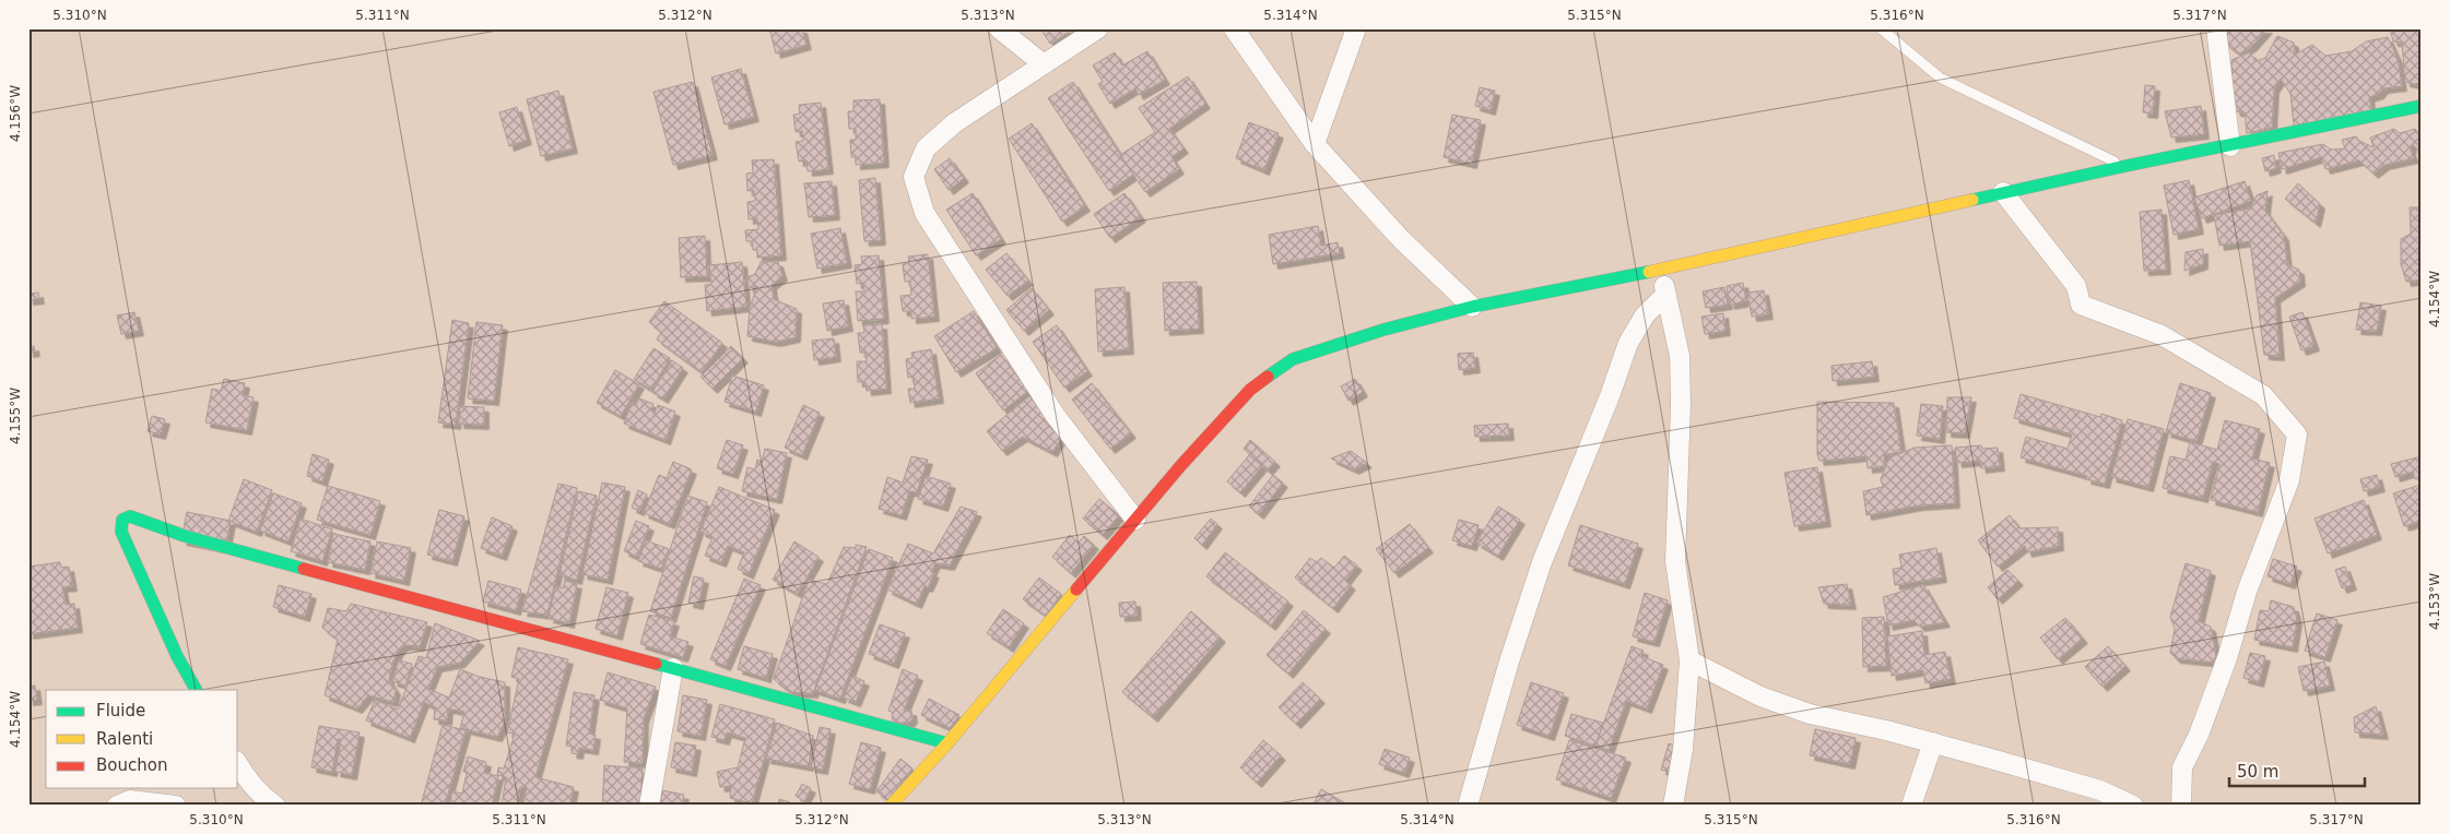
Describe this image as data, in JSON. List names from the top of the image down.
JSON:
{
  "legend": ["Fluide", "Ralenti", "Bouchon"],
  "scale_bar": "50 m",
  "coordinates": [
    "5.310°N",
    "5.311°N",
    "5.312°N",
    "5.313°N",
    "5.314°N",
    "5.315°N",
    "5.316°N",
    "5.317°N",
    "4.156°W",
    "4.154°W",
    "4.155°W",
    "4.153°W"
  ]
}
